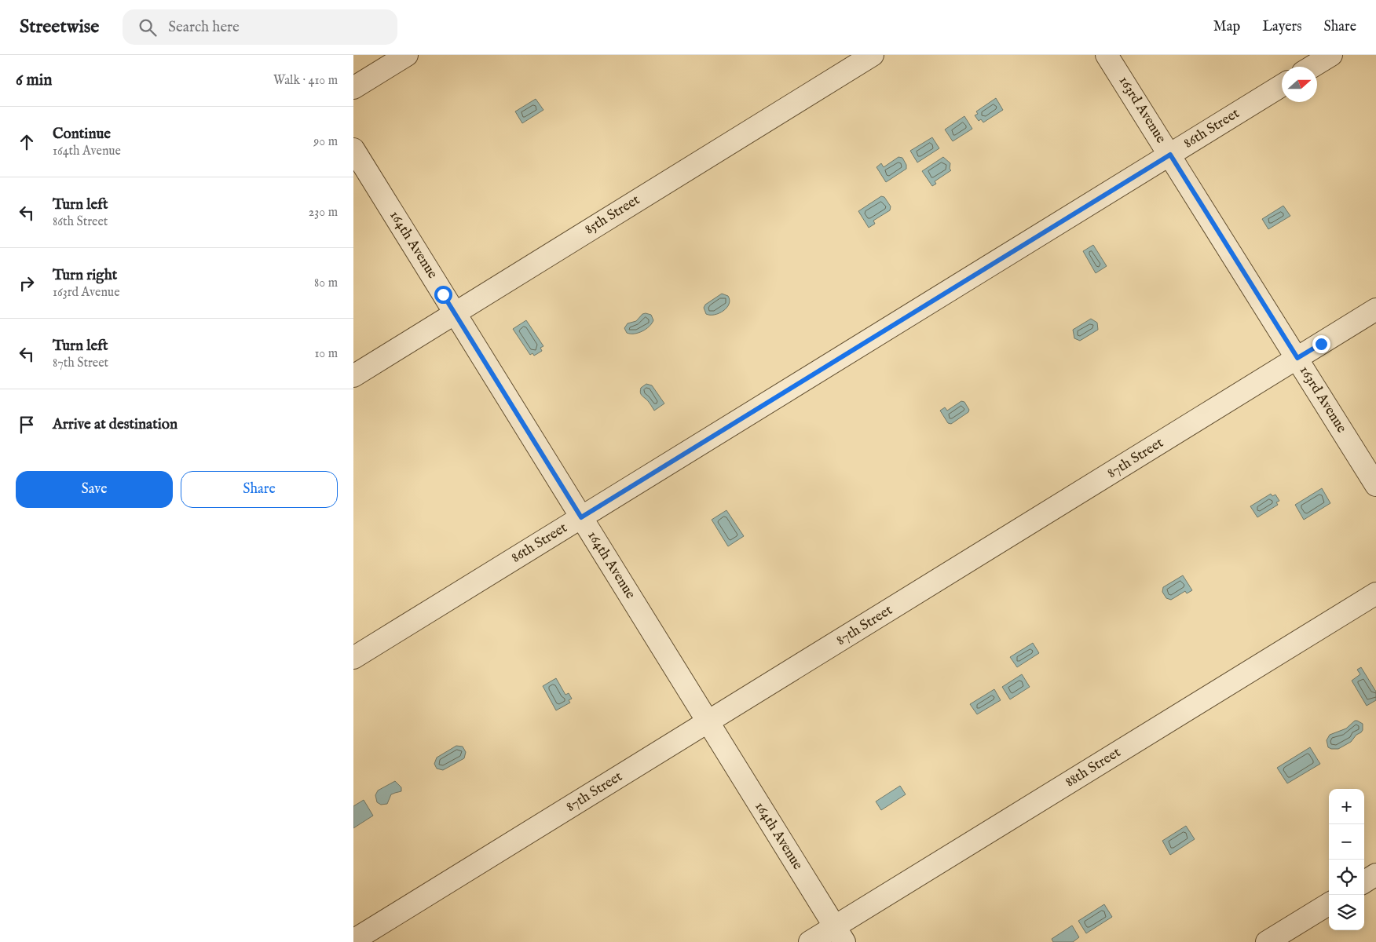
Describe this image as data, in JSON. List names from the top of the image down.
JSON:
{
  "streets": {
    "street": [
      "163rd Avenue",
      "86th Street",
      "85th Street",
      "164th Avenue",
      "87th Street",
      "88th Street"
    ]
  },
  "crossings": [
    ["163rd Avenue", "86th Street"],
    ["163rd Avenue", "87th Street"],
    ["86th Street", "164th Avenue"],
    ["85th Street", "164th Avenue"],
    ["164th Avenue", "87th Street"],
    ["164th Avenue", "88th Street"]
  ],
  "north": "right",
  "page": {
    "header": "Streetwise",
    "search": "Search here",
    "nav": ["Map", "Layers", "Share"],
    "heading": ["6 min", "Walk · 410 m"],
    "list": [
      ["Continue", "164th Avenue", "90 m"],
      ["Turn left", "86th Street", "230 m"],
      ["Turn right", "163rd Avenue", "80 m"],
      ["Turn left", "87th Street", "10 m"],
      "Arrive at destination"
    ],
    "buttons": ["Save", "Share"],
    "map_buttons": ["+", "−"]
  }
}
